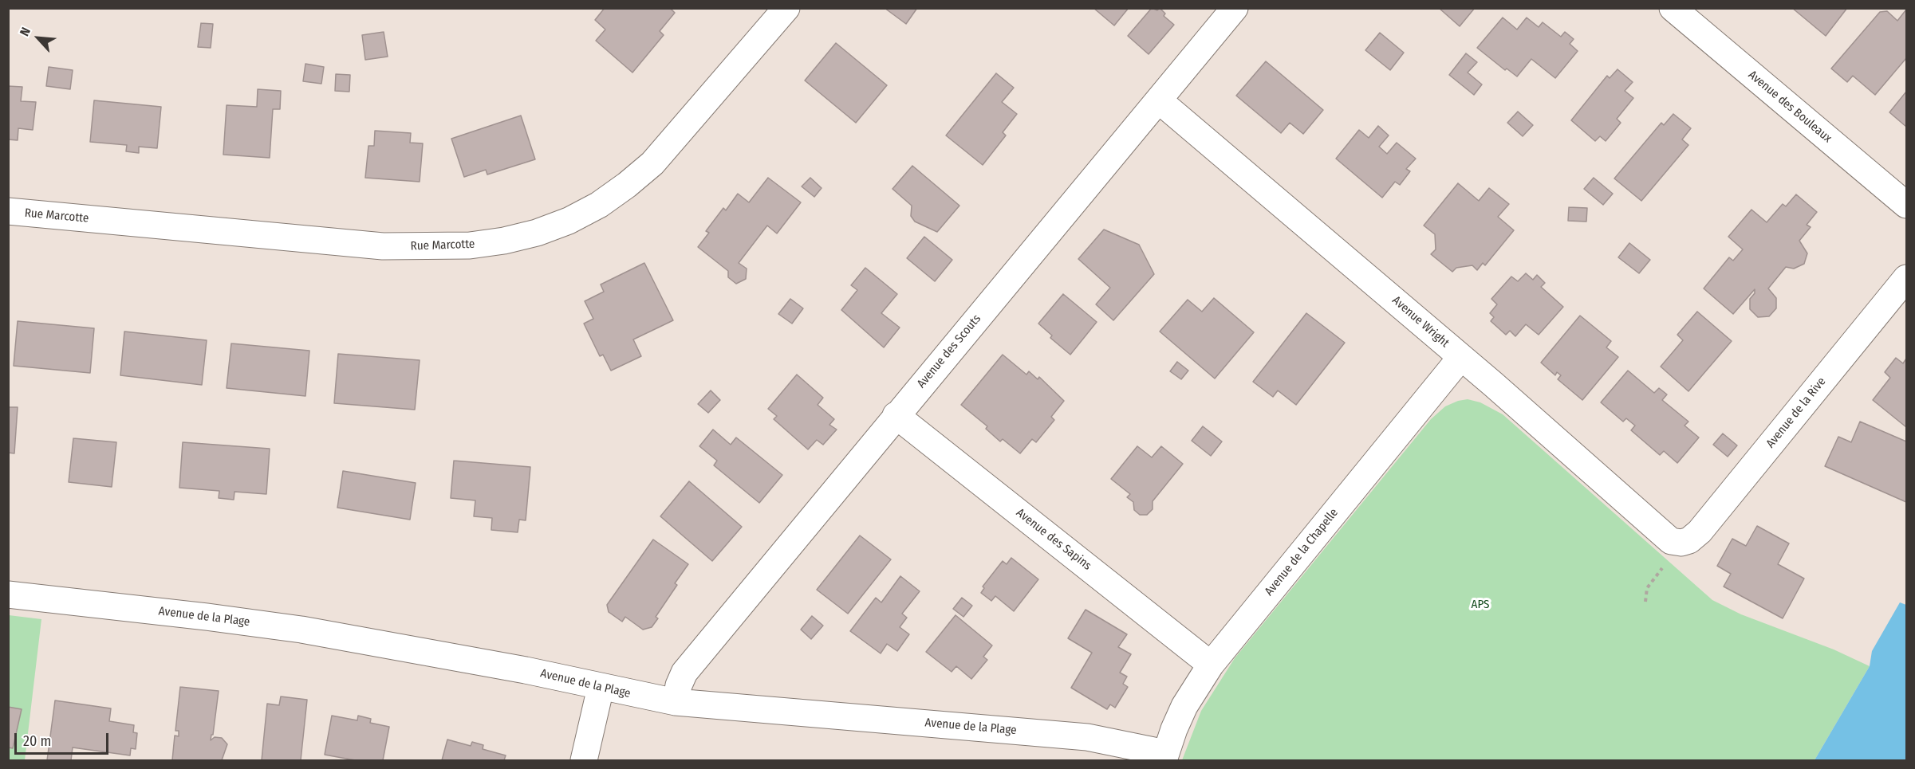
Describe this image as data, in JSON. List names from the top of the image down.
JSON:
{
  "streets": {
    "street": [
      "Avenue des Bouleaux",
      "Rue Marcotte",
      "Avenue Wright",
      "Avenue des Scouts",
      "Avenue de la Rive",
      "Avenue des Sapins",
      "Avenue de la Chapelle",
      "Avenue de la Plage"
    ]
  },
  "crossings": [
    ["Avenue Wright", "Avenue des Scouts"],
    ["Avenue Wright", "Avenue de la Rive"],
    ["Avenue Wright", "Avenue de la Chapelle"],
    ["Avenue des Scouts", "Avenue des Sapins"],
    ["Avenue des Scouts", "Avenue de la Plage"],
    ["Avenue des Sapins", "Avenue de la Chapelle"],
    ["Avenue de la Chapelle", "Avenue de la Plage"]
  ],
  "parks": ["APS"],
  "scale_bar": "20 m",
  "north": "top left"
}
